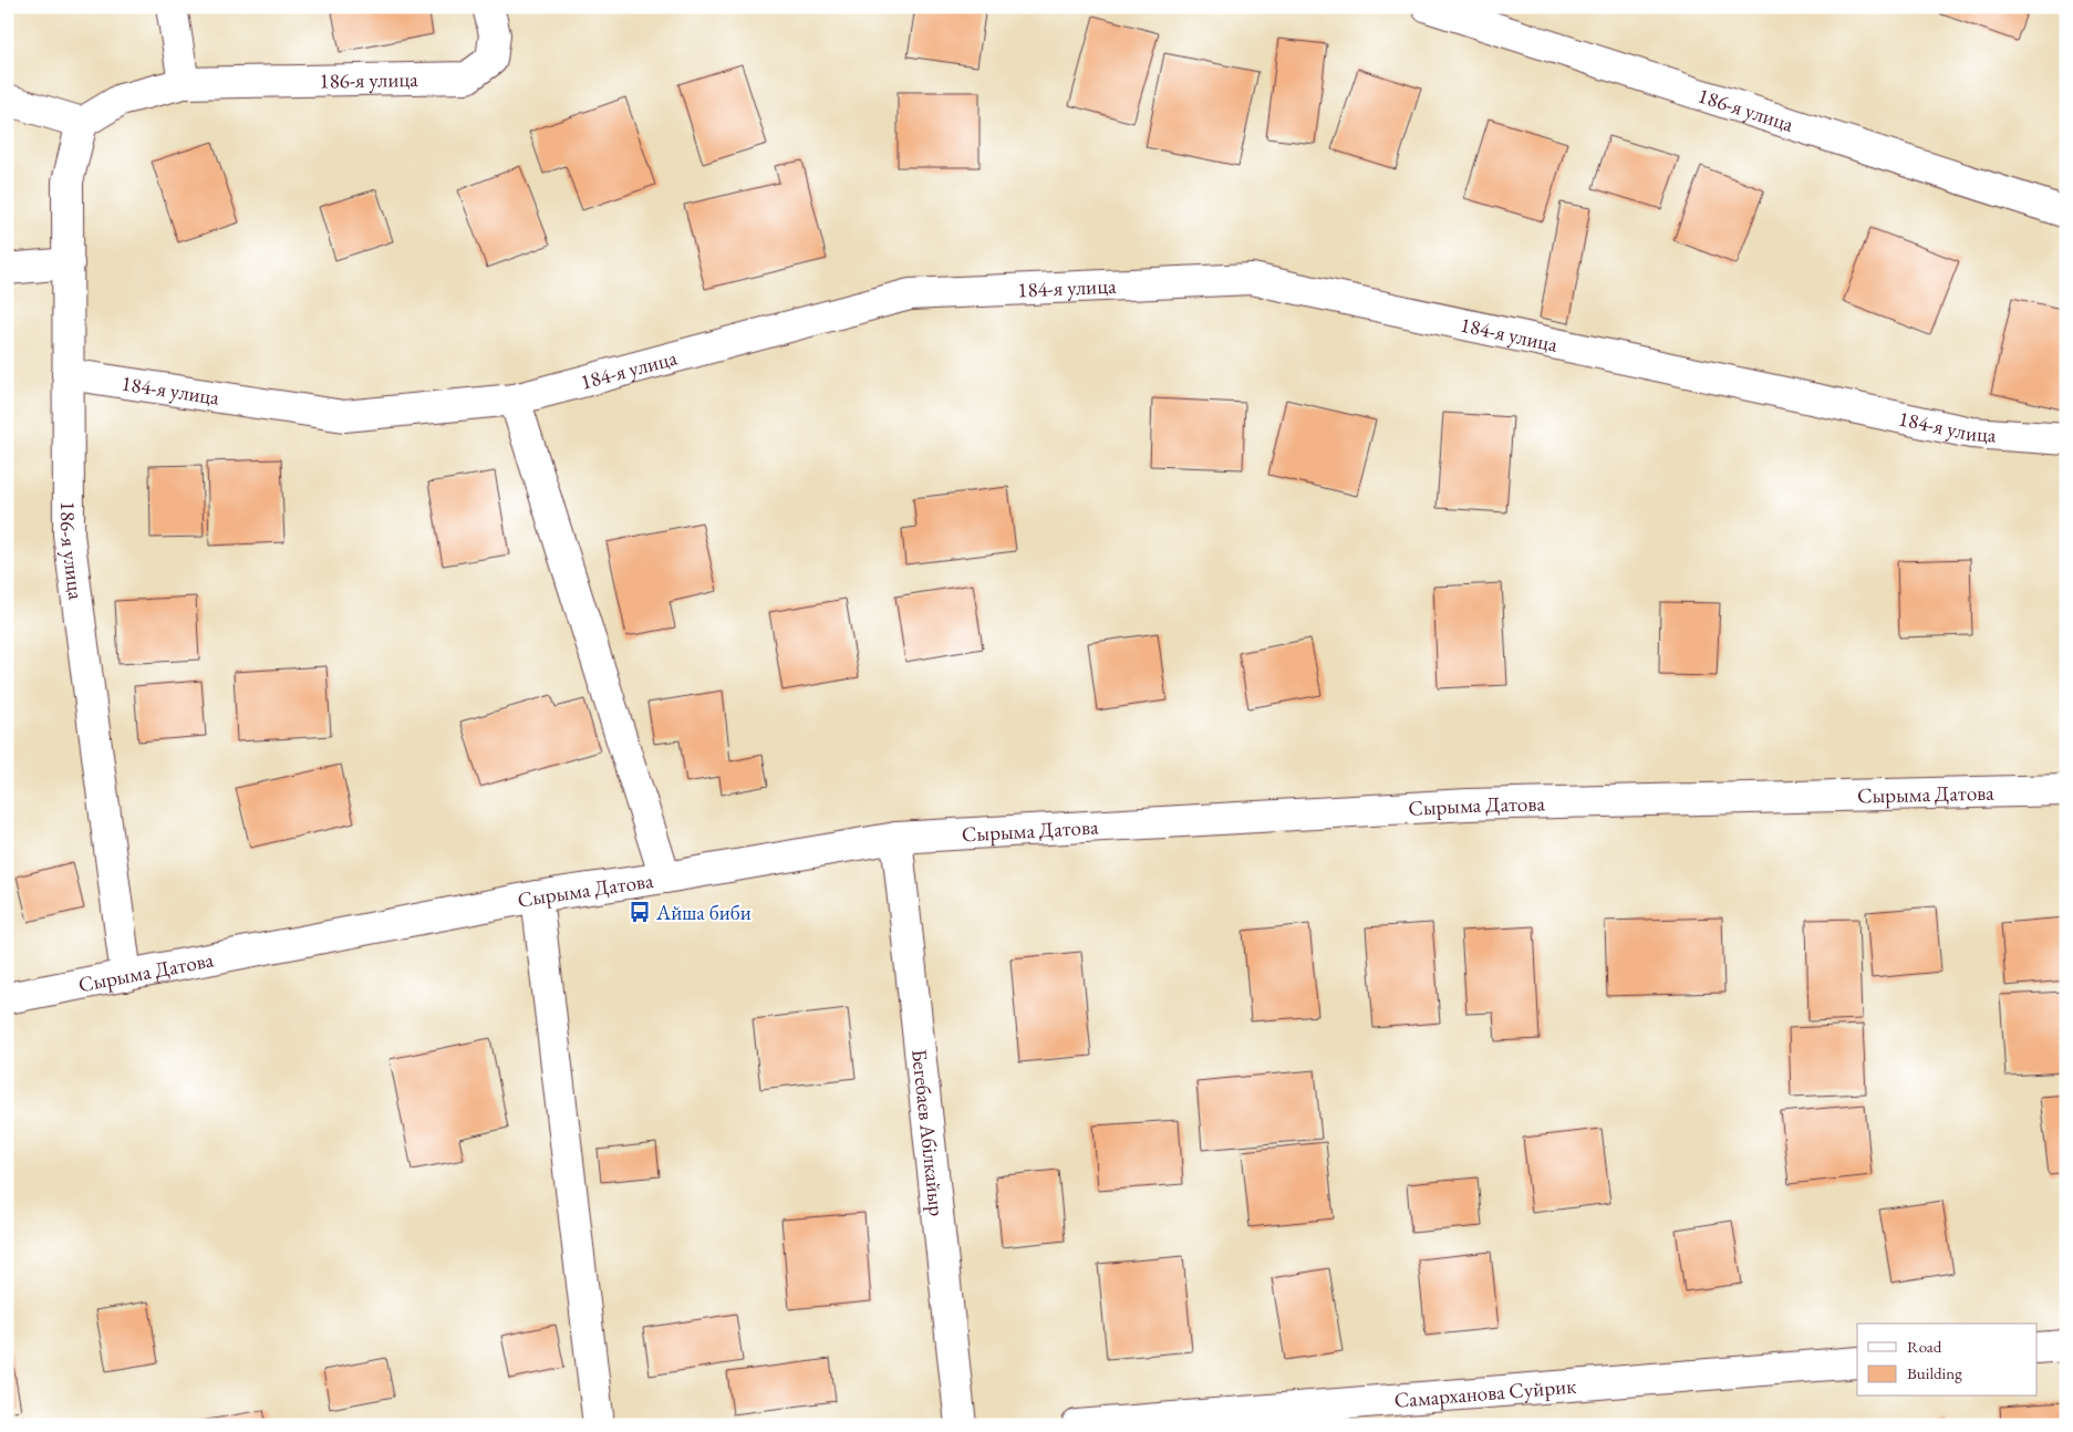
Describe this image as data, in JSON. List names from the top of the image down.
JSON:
{
  "streets": {
    "street": [
      "186-я улица",
      "184-я улица",
      "Сырыма Датова",
      "Бегебаев Абілкайыр",
      "Самарханова Суйрик"
    ]
  },
  "crossings": [
    ["186-я улица", "184-я улица"],
    ["186-я улица", "Сырыма Датова"],
    ["Сырыма Датова", "Бегебаев Абілкайыр"]
  ],
  "places": {
    "bus stop": ["Айша биби"]
  },
  "legend": ["Road", "Building"]
}
